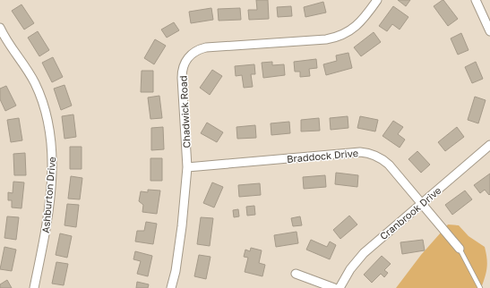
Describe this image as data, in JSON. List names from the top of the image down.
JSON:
{
  "streets": {
    "street": [
      "Chadwick Road",
      "Braddock Drive",
      "Ashburton Drive",
      "Cranbrook Drive"
    ]
  },
  "crossings": [
    ["Chadwick Road", "Braddock Drive"],
    ["Braddock Drive", "Cranbrook Drive"]
  ]
}
